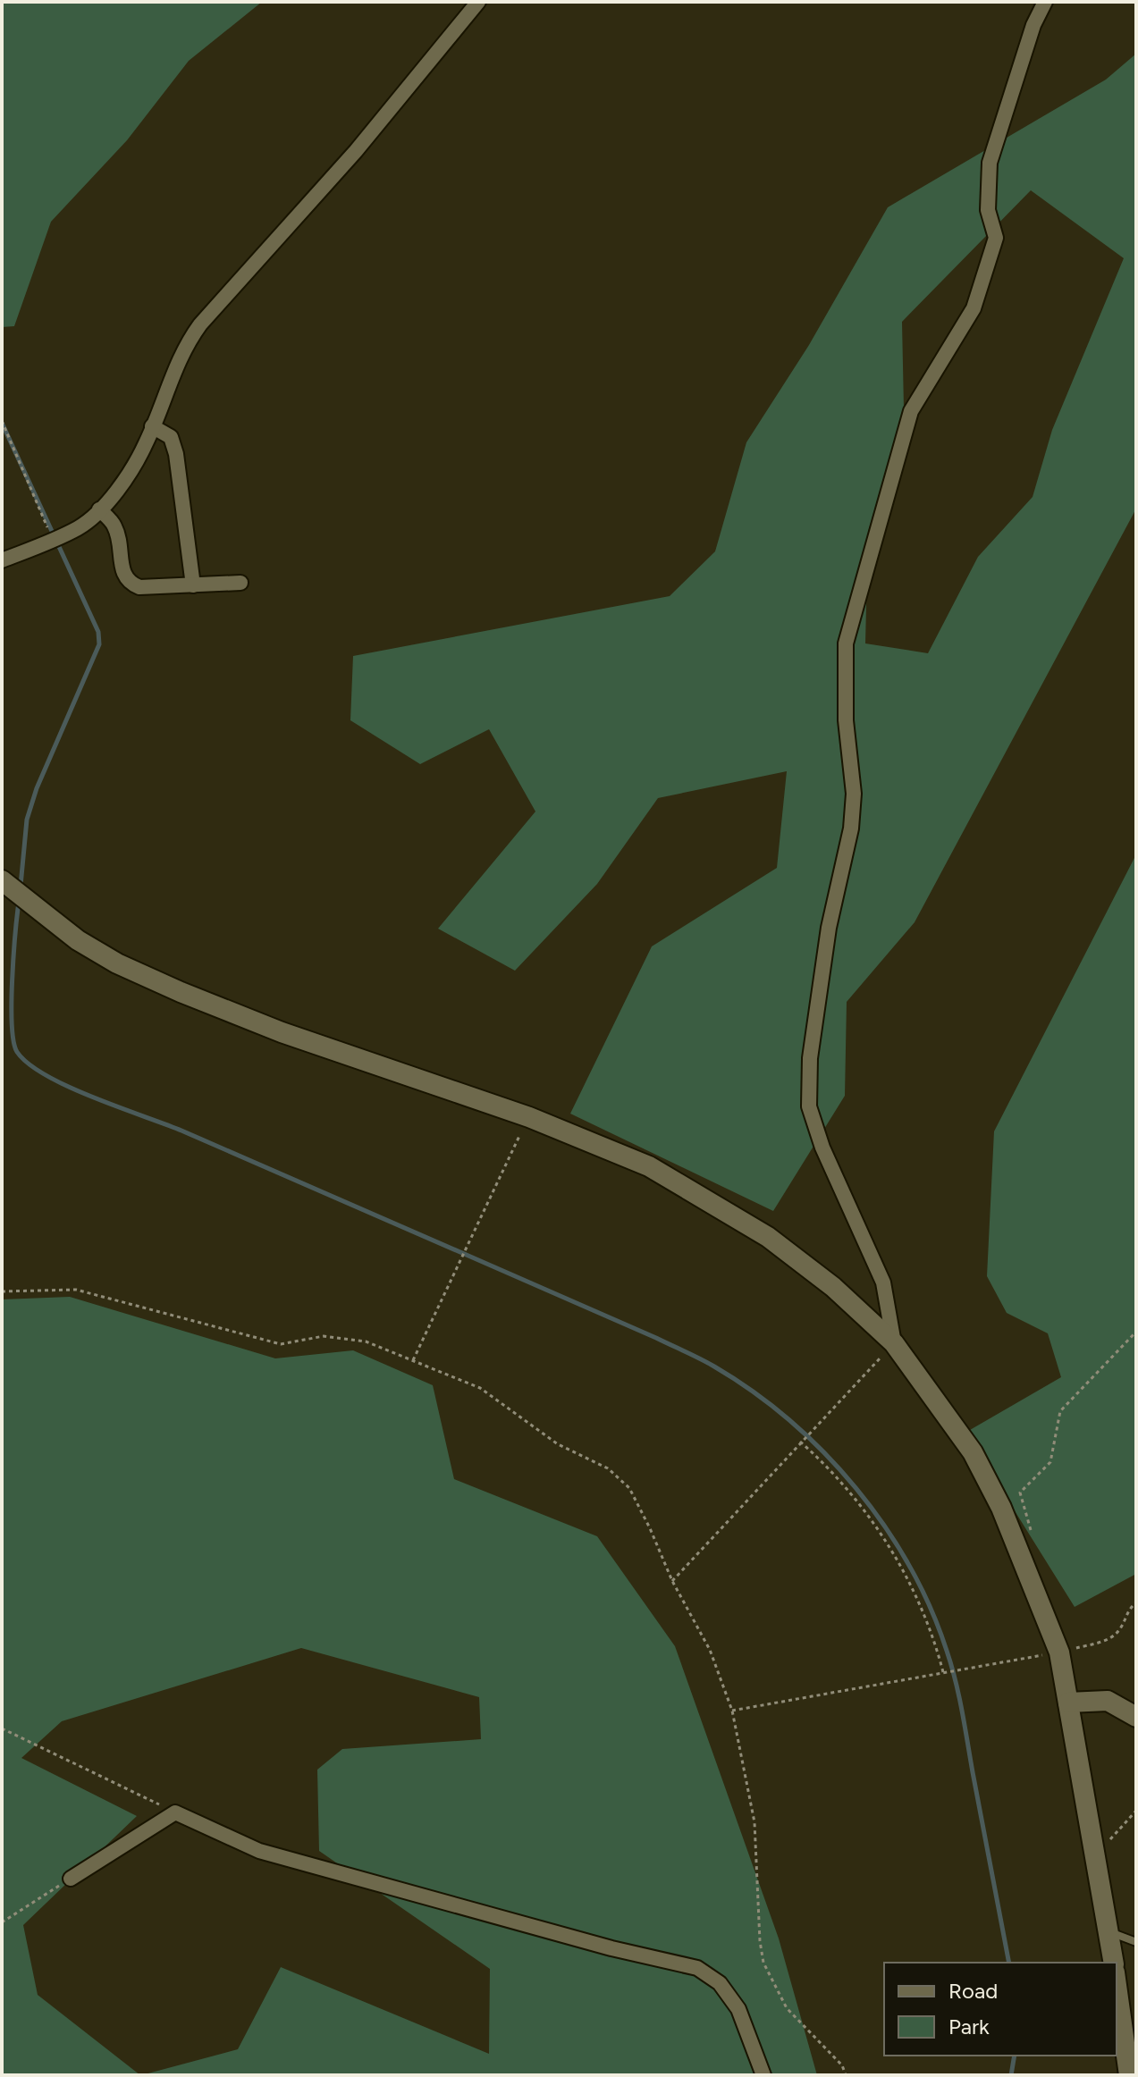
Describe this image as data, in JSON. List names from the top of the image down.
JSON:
{
  "legend": ["Road", "Park"]
}
